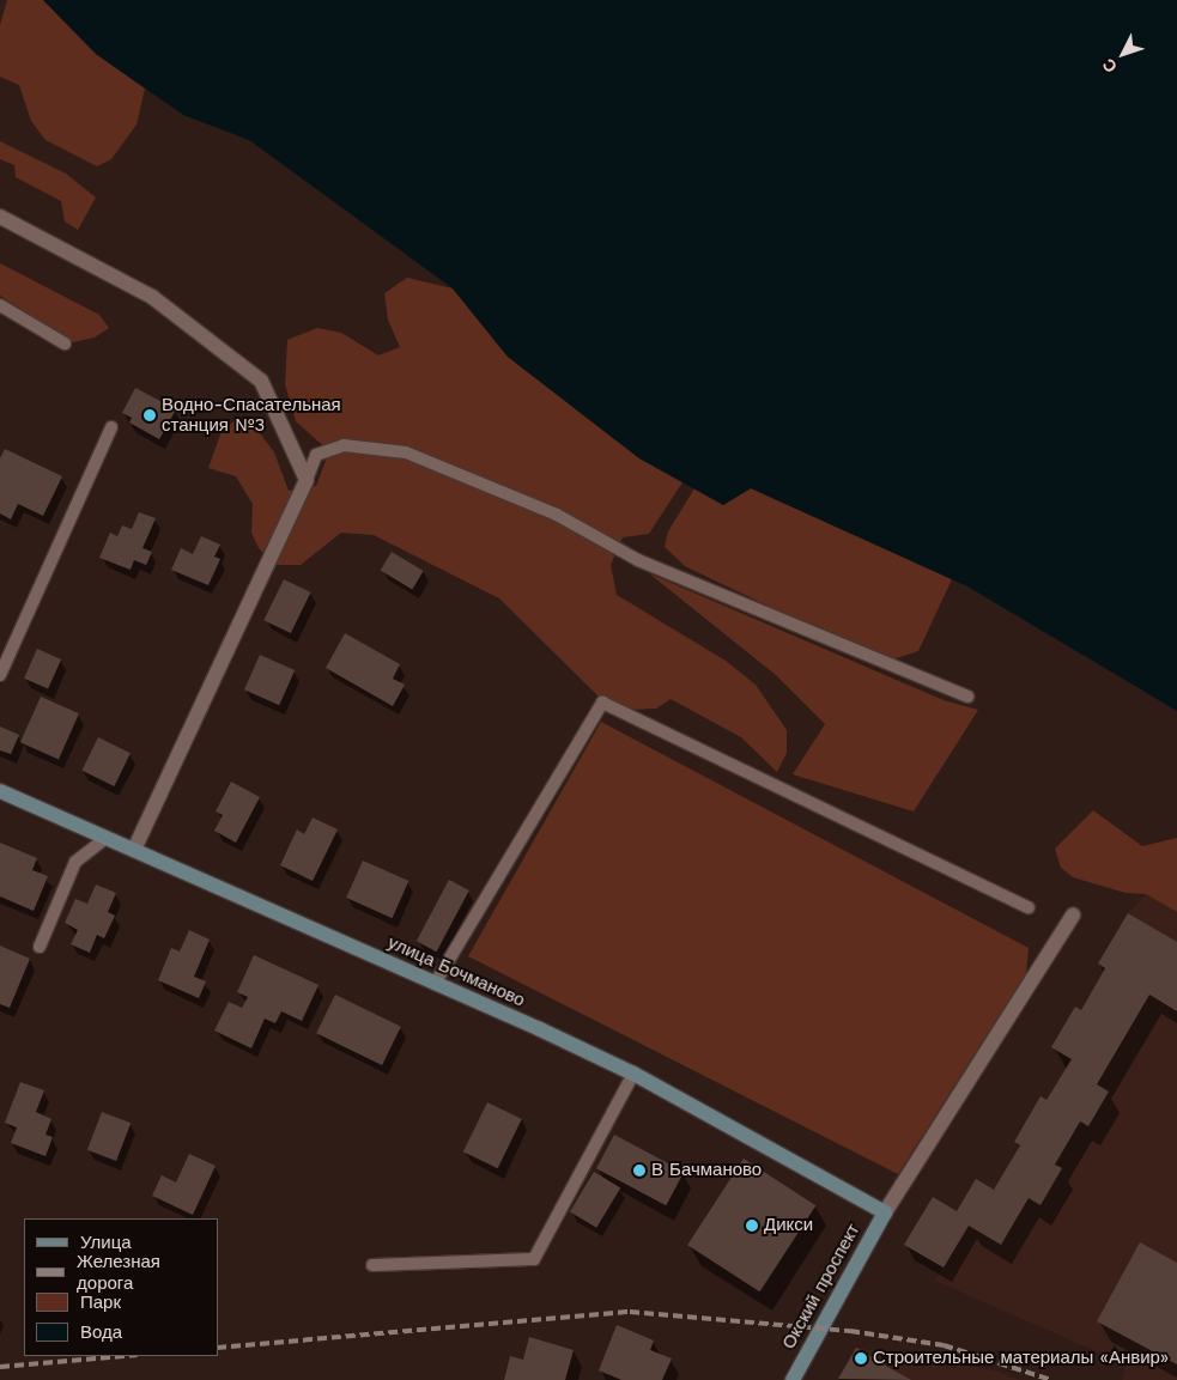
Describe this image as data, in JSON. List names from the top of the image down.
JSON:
{
  "streets": {
    "main road": ["улица Бочманово", "Окский проспект"]
  },
  "crossings": [
    ["улица Бочманово", "Окский проспект"]
  ],
  "places": [
    "Водно-Спасательная станция №3",
    "В Бачманово",
    "Дикси",
    "Строительные материалы «Анвир»"
  ],
  "legend": [
    "Улица",
    "Железная дорога",
    "Парк",
    "Вода"
  ],
  "north": "bottom left"
}
